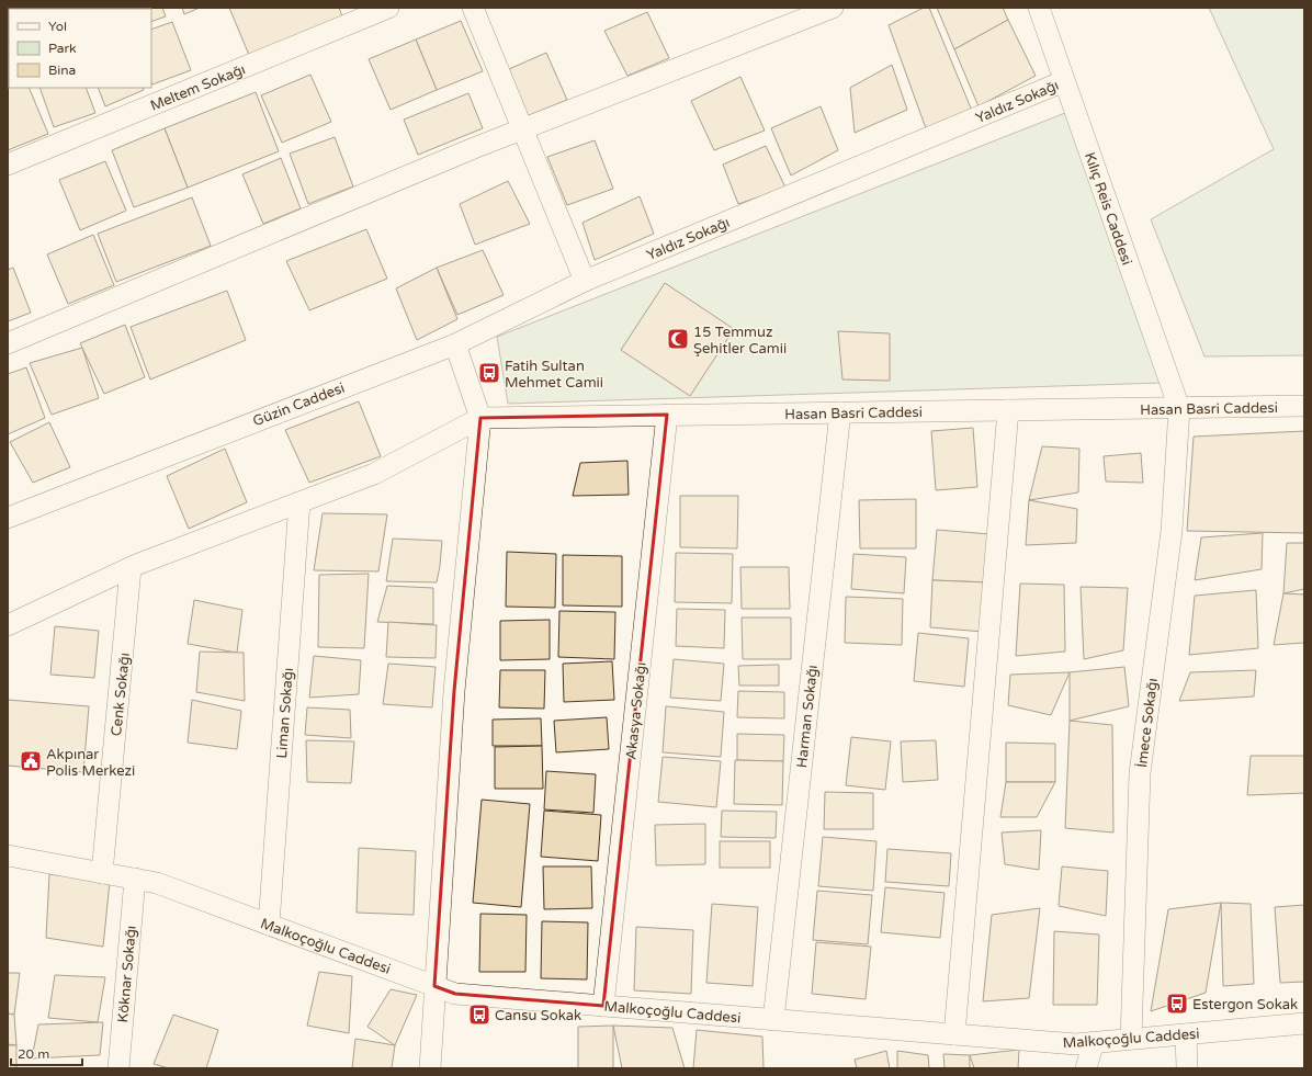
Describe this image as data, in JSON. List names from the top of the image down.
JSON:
{
  "streets": {
    "street": [
      "Meltem Sokağı",
      "Yaldız Sokağı",
      "Kılıç Reis Caddesi",
      "Güzin Caddesi",
      "Hasan Basri Caddesi",
      "Cenk Sokağı",
      "Akasya Sokağı",
      "Liman Sokağı",
      "Harman Sokağı",
      "İmece Sokağı",
      "Malkoçoğlu Caddesi",
      "Köknar Sokağı"
    ]
  },
  "crossings": [
    ["Yaldız Sokağı", "Kılıç Reis Caddesi"],
    ["Yaldız Sokağı", "Güzin Caddesi"],
    ["Kılıç Reis Caddesi", "Hasan Basri Caddesi"],
    ["Kılıç Reis Caddesi", "İmece Sokağı"],
    ["Hasan Basri Caddesi", "Akasya Sokağı"],
    ["Hasan Basri Caddesi", "Harman Sokağı"],
    ["Hasan Basri Caddesi", "İmece Sokağı"],
    ["Cenk Sokağı", "Malkoçoğlu Caddesi"],
    ["Akasya Sokağı", "Malkoçoğlu Caddesi"],
    ["Liman Sokağı", "Malkoçoğlu Caddesi"],
    ["Harman Sokağı", "Malkoçoğlu Caddesi"],
    ["İmece Sokağı", "Malkoçoğlu Caddesi"],
    ["Malkoçoğlu Caddesi", "Köknar Sokağı"]
  ],
  "places": {
    "mosque": ["15 Temmuz Şehitler Camii"],
    "bus stop": ["Fatih Sultan Mehmet Camii", "Estergon Sokak", "Cansu Sokak"],
    "public building": ["Akpınar Polis Merkezi"]
  },
  "legend": ["Yol", "Park", "Bina"],
  "scale_bar": "20 m"
}
